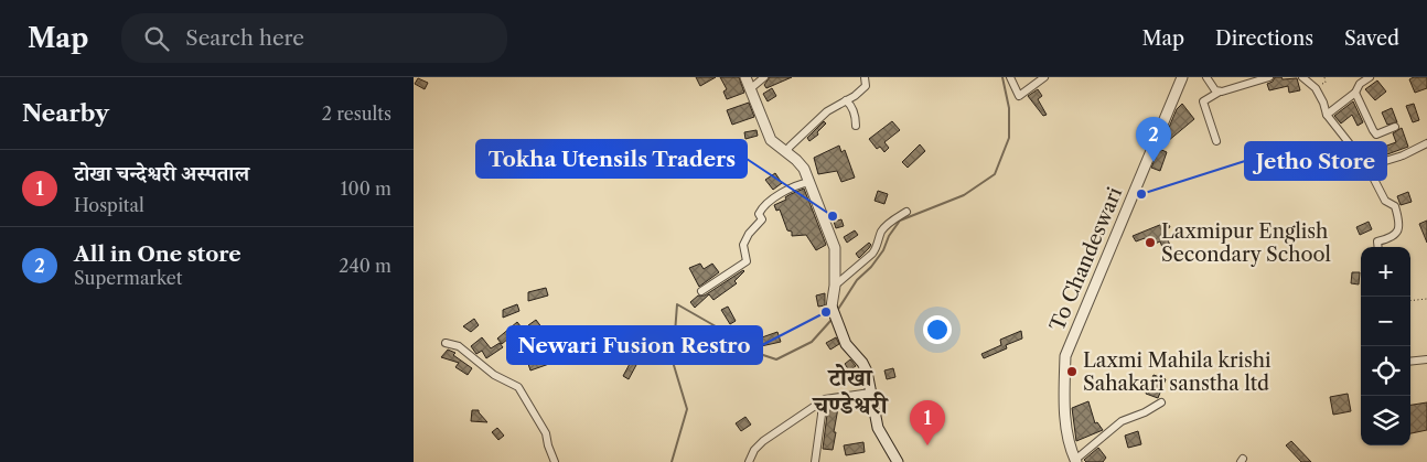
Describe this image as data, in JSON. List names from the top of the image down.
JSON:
{
  "streets": {
    "street": ["To Chandeswari"]
  },
  "districts": ["टोखा चण्डेश्वरी"],
  "places": [
    "Jetho Store",
    "Tokha Utensils Traders",
    "Laxmipur English Secondary School",
    "Newari Fusion Restro",
    "Laxmi Mahila krishi Sahakari sanstha ltd"
  ],
  "page": {
    "header": "Map",
    "search": "Search here",
    "nav": ["Map", "Directions", "Saved"],
    "heading": ["Nearby", "2 results"],
    "pins": ["2", "1"],
    "list": [
      {
        "mark": "1",
        "name": "टोखा चन्देश्वरी अस्पताल",
        "note": "Hospital",
        "value": "100 m"
      },
      {
        "mark": "2",
        "name": "All in One store",
        "note": "Supermarket",
        "value": "240 m"
      }
    ],
    "map_buttons": ["+", "−"]
  }
}
